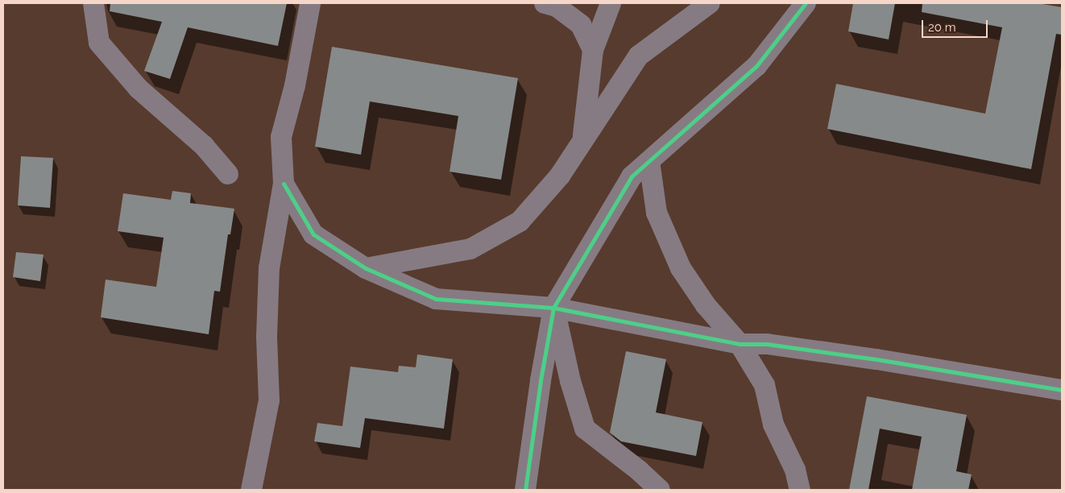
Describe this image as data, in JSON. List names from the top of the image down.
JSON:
{
  "scale_bar": "20 m"
}
